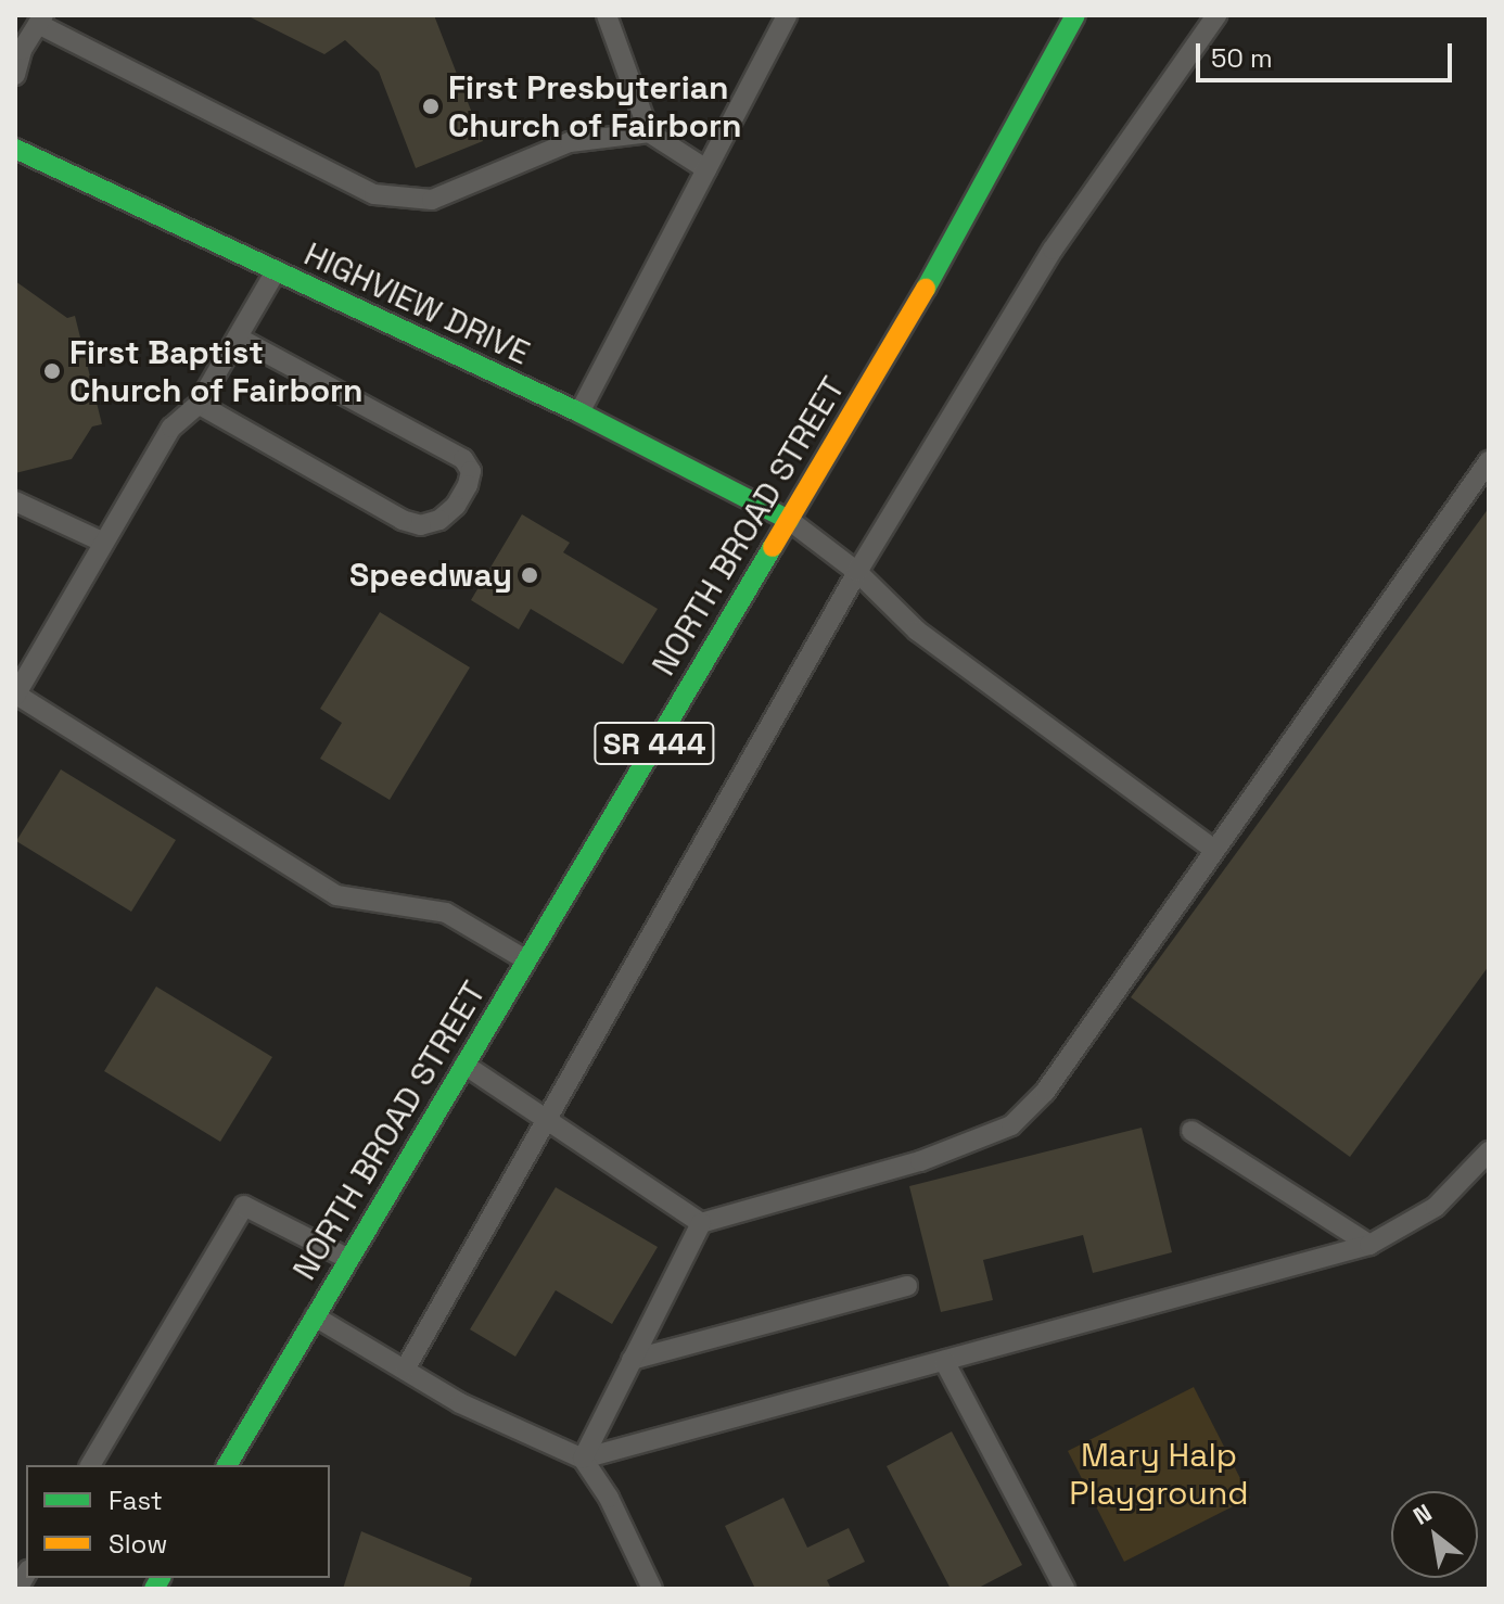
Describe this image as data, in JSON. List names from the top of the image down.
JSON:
{
  "streets": {
    "main road": ["HIGHVIEW DRIVE", "NORTH BROAD STREET", "SR 444"]
  },
  "crossings": [
    ["HIGHVIEW DRIVE", "NORTH BROAD STREET"]
  ],
  "parks": ["Mary Halp Playground"],
  "places": ["First Presbyterian Church of Fairborn", "First Baptist Church of Fairborn", "Speedway"],
  "legend": ["Fast", "Slow"],
  "scale_bar": "50 m",
  "north": "top left"
}
